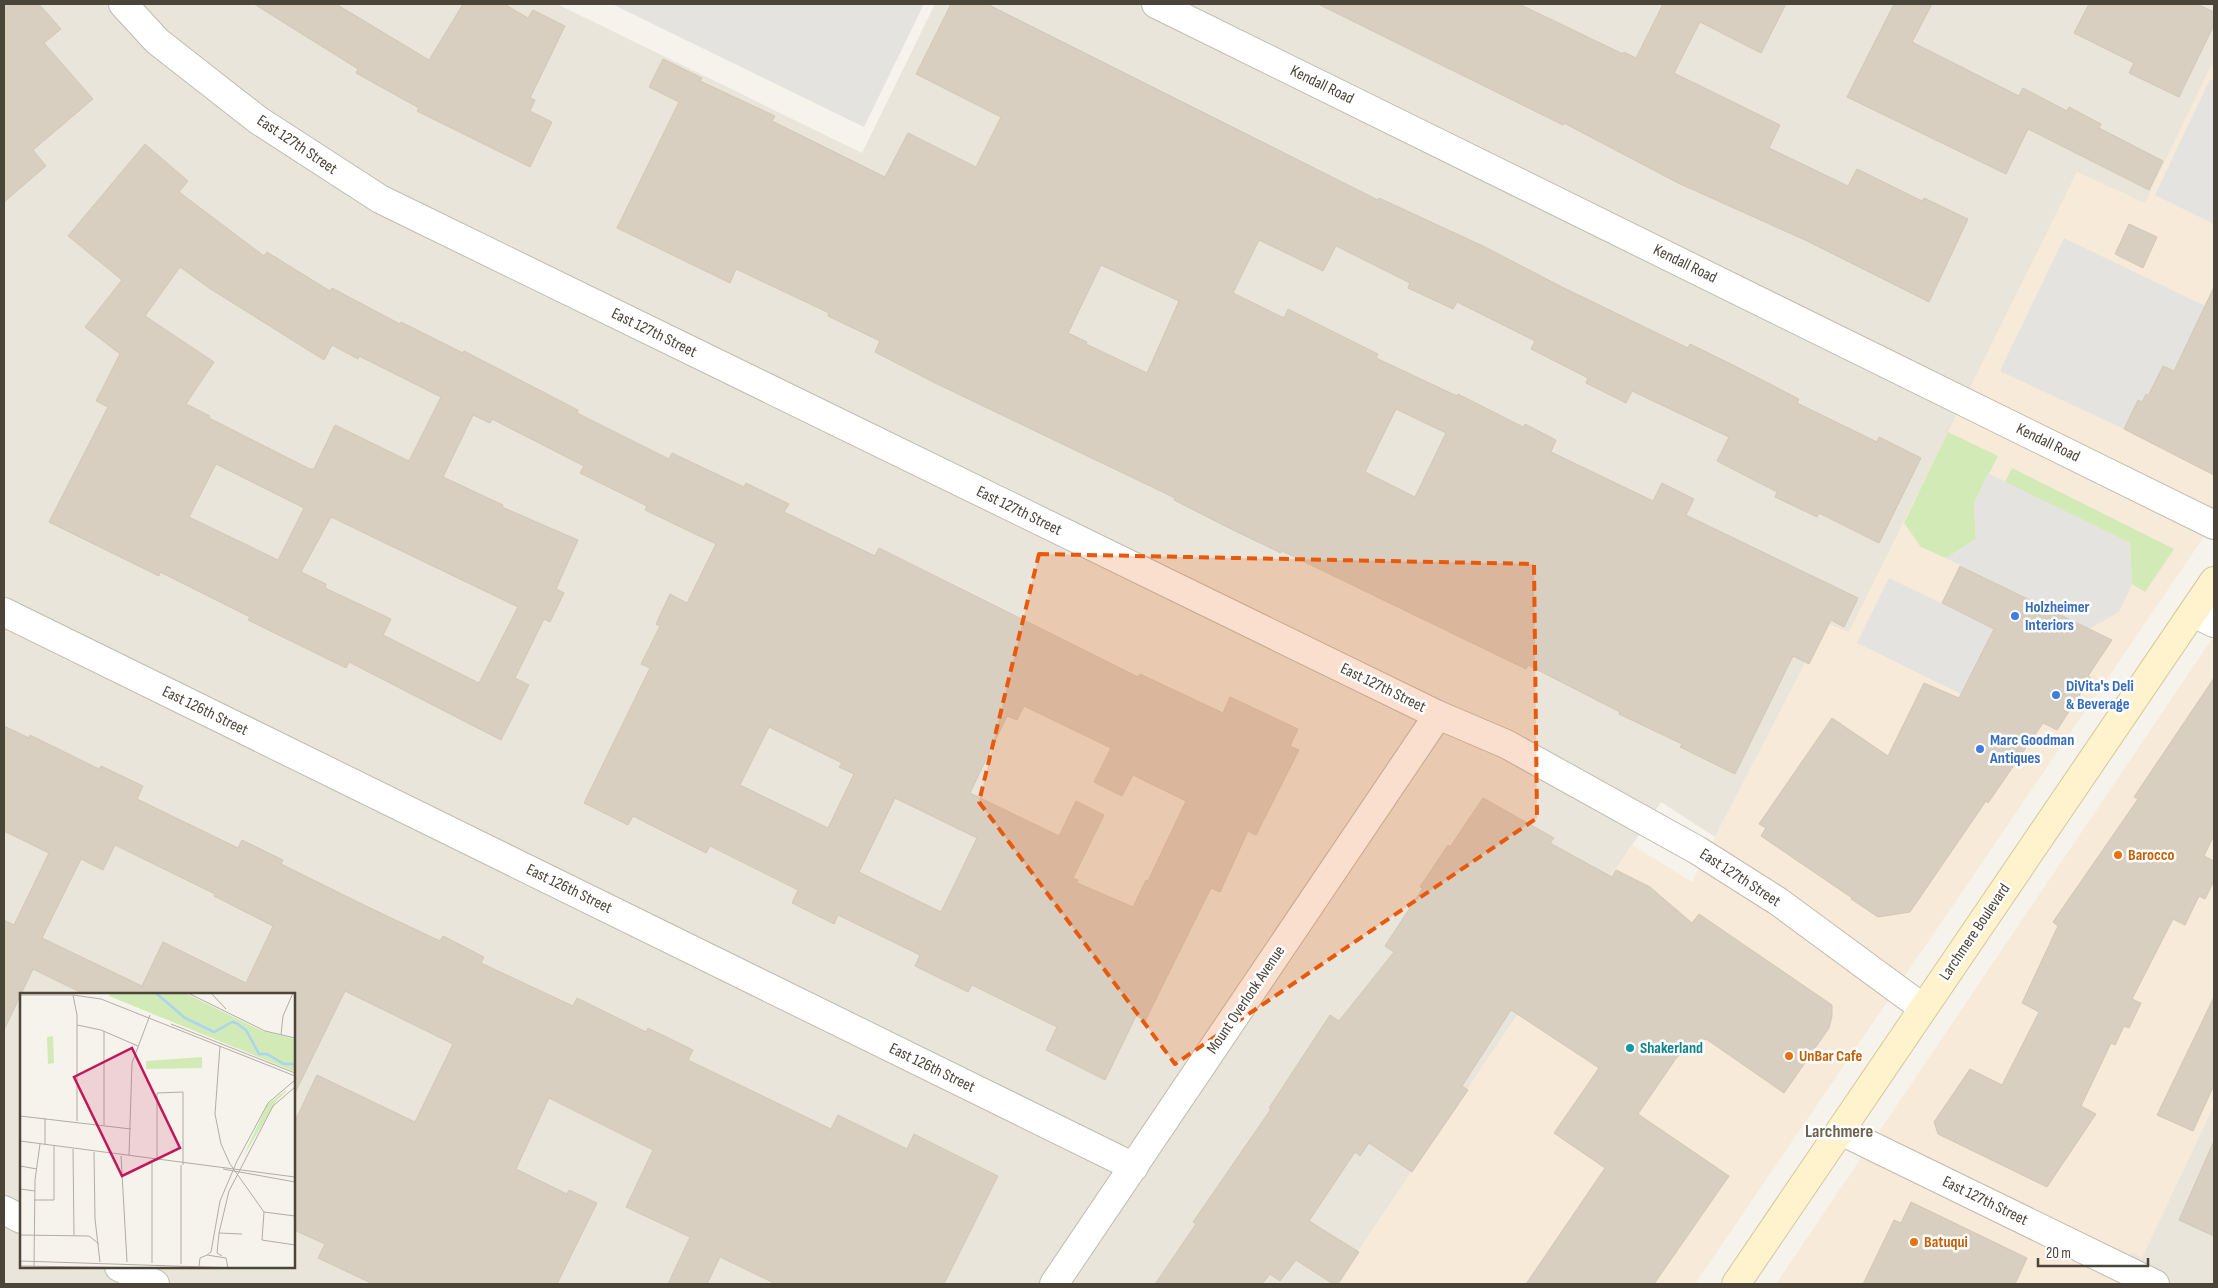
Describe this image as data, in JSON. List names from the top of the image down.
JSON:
{
  "streets": {
    "main road": ["Larchmere Boulevard"],
    "street": [
      "Kendall Road",
      "East 127th Street",
      "East 126th Street",
      "Mount Overlook Avenue"
    ]
  },
  "crossings": [
    ["East 127th Street", "Larchmere Boulevard"],
    ["East 127th Street", "Mount Overlook Avenue"],
    ["East 126th Street", "Mount Overlook Avenue"]
  ],
  "districts": ["Larchmere"],
  "places": [
    "Holzheimer Interiors",
    "DiVita's Deli & Beverage",
    "Marc Goodman Antiques",
    "Barocco",
    "Shakerland",
    "UnBar Cafe",
    "Batuqui"
  ],
  "scale_bar": "20 m"
}
